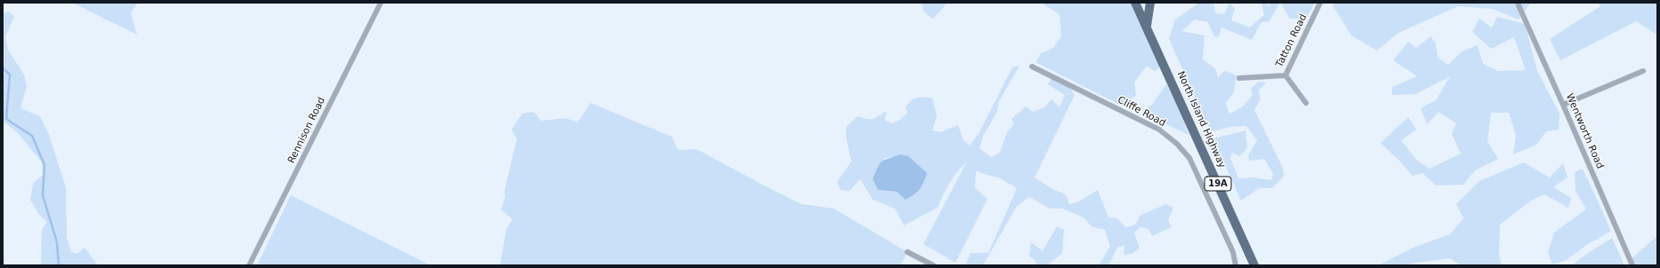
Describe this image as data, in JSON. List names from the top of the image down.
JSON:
{
  "streets": {
    "main road": ["North Island Highway", "19A"],
    "street": [
      "Tatton Road",
      "Cliffe Road",
      "Rennison Road",
      "Wentworth Road"
    ]
  }
}
